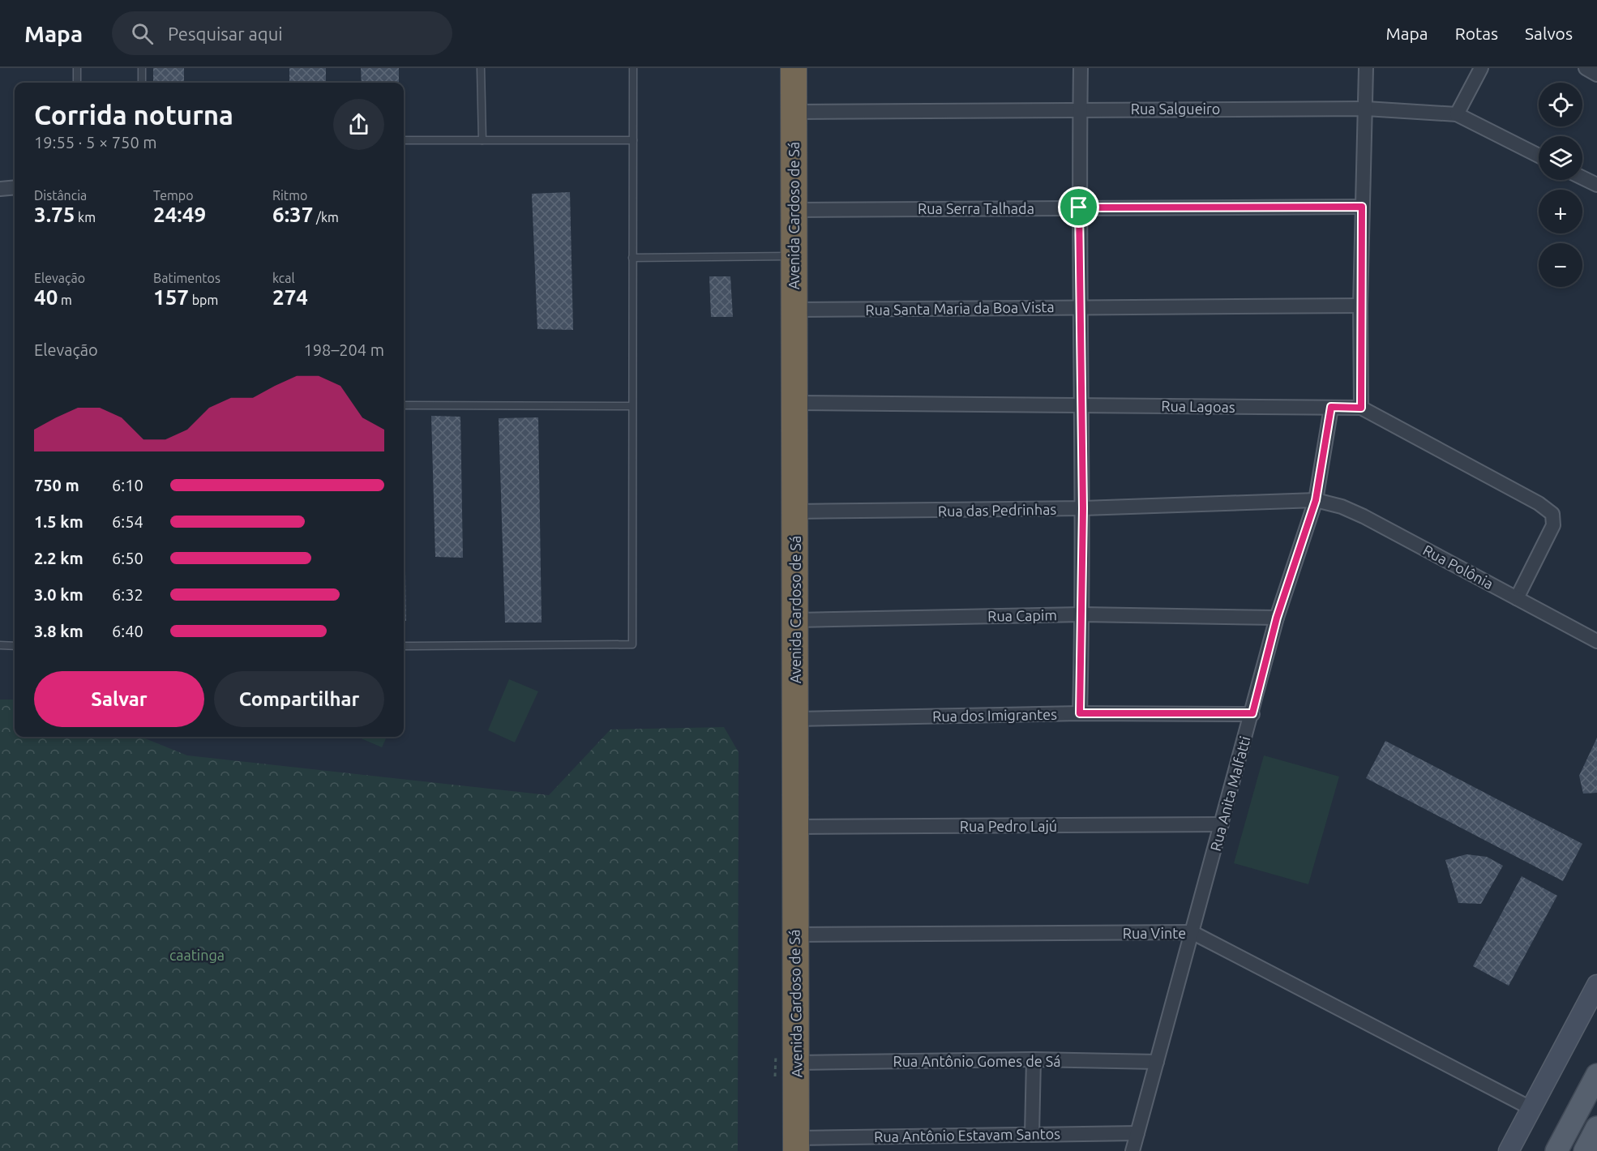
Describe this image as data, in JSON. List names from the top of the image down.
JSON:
{
  "streets": {
    "highway": ["Avenida Cardoso de Sá"],
    "street": [
      "Rua Salgueiro",
      "Rua Serra Talhada",
      "Rua Santa Maria da Boa Vista",
      "Rua Lagoas",
      "Rua das Pedrinhas",
      "Rua Polônia",
      "Rua Capim",
      "Rua dos Imigrantes",
      "Rua Anita Malfatti",
      "Rua Pedro Lajú",
      "Rua Vinte",
      "Rua Antônio Gomes de Sá",
      "Rua Antônio Estavam Santos"
    ]
  },
  "crossings": [
    ["Rua Salgueiro", "Avenida Cardoso de Sá"],
    ["Rua Serra Talhada", "Avenida Cardoso de Sá"],
    ["Avenida Cardoso de Sá", "Rua Santa Maria da Boa Vista"],
    ["Avenida Cardoso de Sá", "Rua Lagoas"],
    ["Avenida Cardoso de Sá", "Rua das Pedrinhas"],
    ["Avenida Cardoso de Sá", "Rua Capim"],
    ["Avenida Cardoso de Sá", "Rua dos Imigrantes"],
    ["Avenida Cardoso de Sá", "Rua Pedro Lajú"],
    ["Avenida Cardoso de Sá", "Rua Vinte"],
    ["Avenida Cardoso de Sá", "Rua Antônio Gomes de Sá"],
    ["Avenida Cardoso de Sá", "Rua Antônio Estavam Santos"],
    ["Rua Lagoas", "Rua Polônia"],
    ["Rua Lagoas", "Rua Anita Malfatti"],
    ["Rua das Pedrinhas", "Rua Polônia"],
    ["Rua das Pedrinhas", "Rua Anita Malfatti"],
    ["Rua Polônia", "Rua Anita Malfatti"],
    ["Rua Capim", "Rua Anita Malfatti"],
    ["Rua dos Imigrantes", "Rua Anita Malfatti"],
    ["Rua Anita Malfatti", "Rua Pedro Lajú"],
    ["Rua Anita Malfatti", "Rua Vinte"],
    ["Rua Anita Malfatti", "Rua Antônio Gomes de Sá"],
    ["Rua Anita Malfatti", "Rua Antônio Estavam Santos"]
  ],
  "parks": ["caatinga"],
  "page": {
    "header": "Mapa",
    "search": "Pesquisar aqui",
    "nav": ["Mapa", "Rotas", "Salvos"],
    "map_buttons": ["+", "−"],
    "heading": ["Corrida noturna", "19:55 · 5 × 750 m"],
    "stats": [
      ["Distância", "3.75 km"],
      ["Tempo", "24:49"],
      ["Ritmo", "6:37 /km"],
      ["Elevação", "40 m"],
      ["Batimentos", "157 bpm"],
      ["kcal", "274"]
    ],
    "chart": ["Elevação", "198–204 m"],
    "list": [
      {
        "name": "750 m",
        "note": "6:10"
      },
      {
        "name": "1.5 km",
        "note": "6:54"
      },
      {
        "name": "2.2 km",
        "note": "6:50"
      },
      {
        "name": "3.0 km",
        "note": "6:32"
      },
      {
        "name": "3.8 km",
        "note": "6:40"
      }
    ],
    "buttons": ["Salvar", "Compartilhar"]
  }
}
